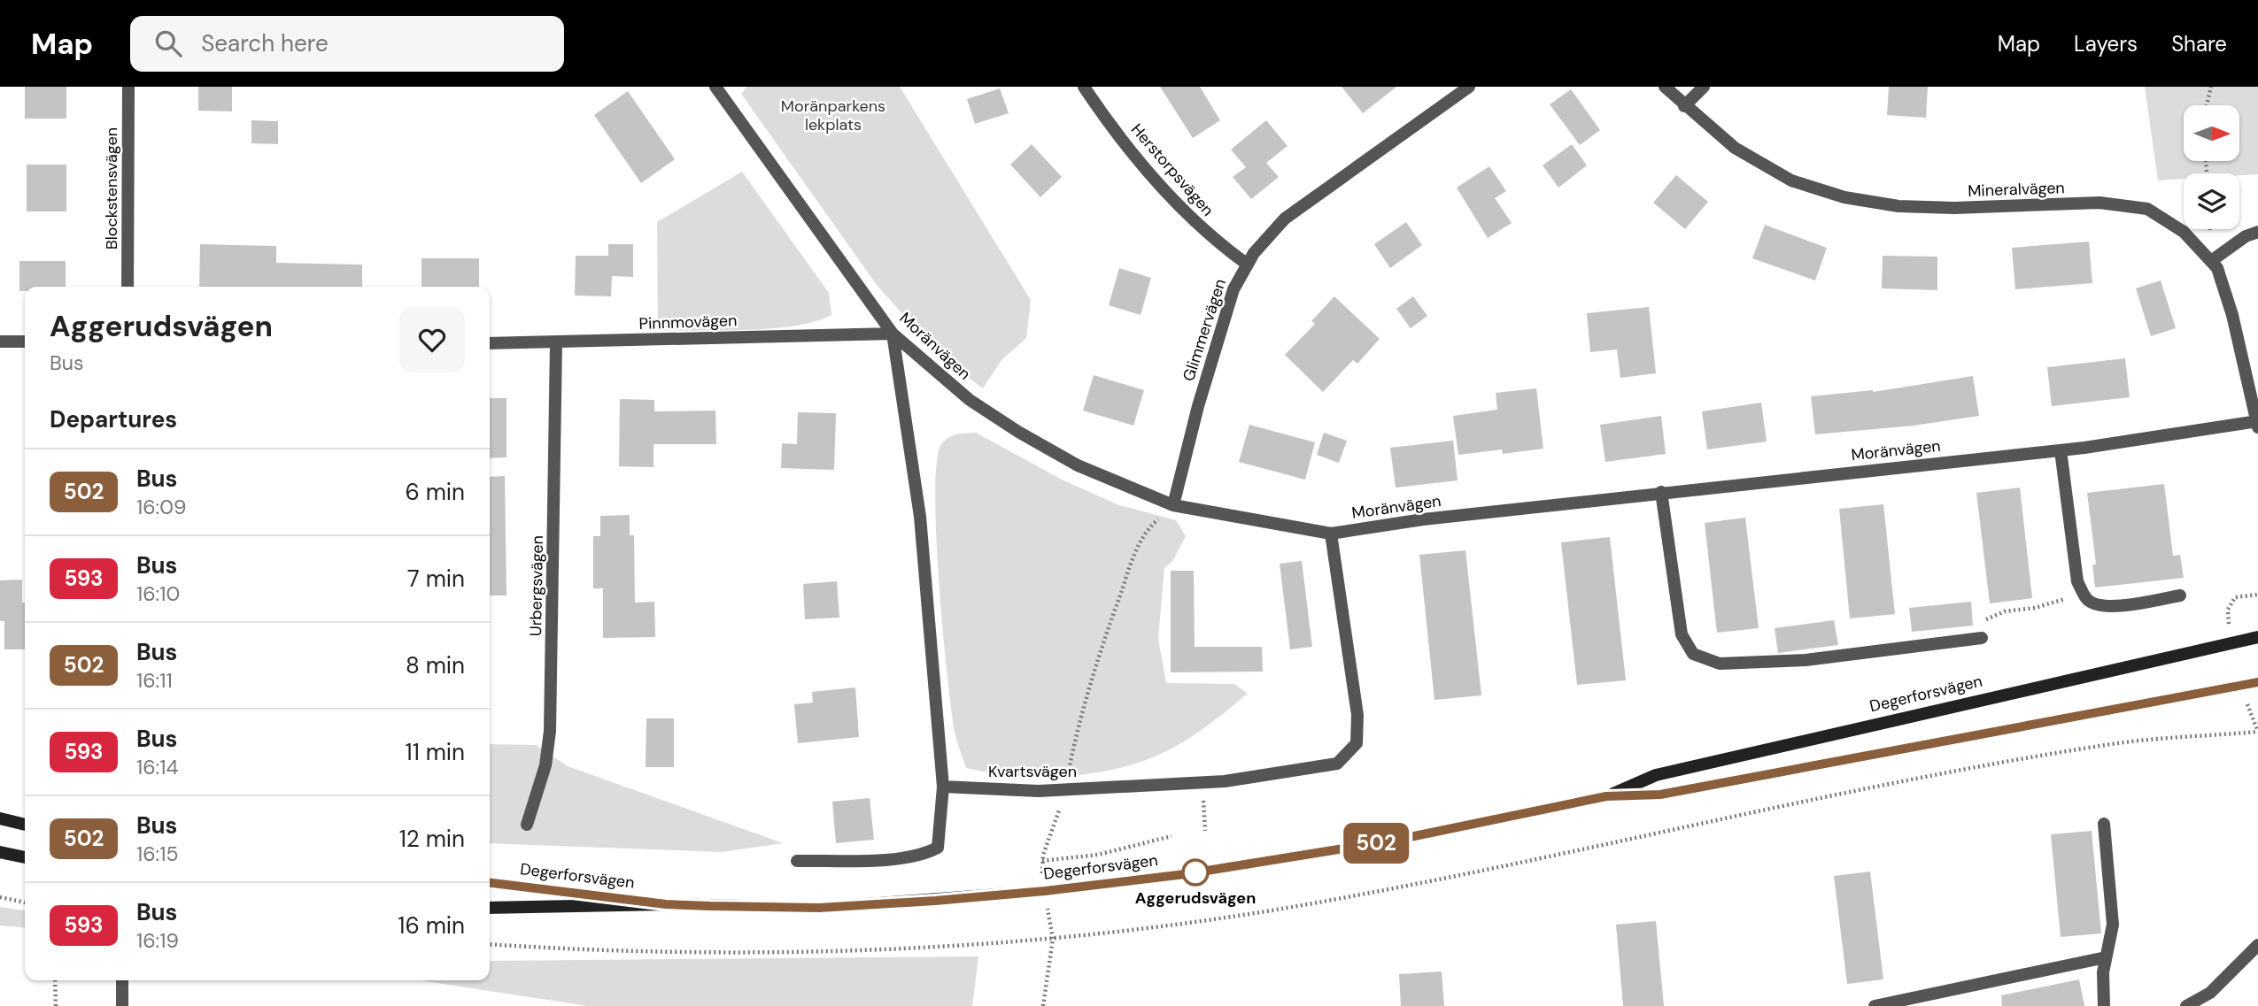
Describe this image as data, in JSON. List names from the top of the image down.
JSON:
{
  "streets": {
    "main road": ["Degerforsvägen"],
    "street": [
      "Herstorpsvägen",
      "Blockstensvägen",
      "Mineralvägen",
      "Pinnmovägen",
      "Glimmervägen",
      "Moränvägen",
      "Urbergsvägen",
      "Kvartsvägen"
    ]
  },
  "crossings": [
    ["Herstorpsvägen", "Glimmervägen"],
    ["Mineralvägen", "Moränvägen"],
    ["Pinnmovägen", "Moränvägen"],
    ["Pinnmovägen", "Urbergsvägen"],
    ["Glimmervägen", "Moränvägen"],
    ["Moränvägen", "Kvartsvägen"]
  ],
  "parks": ["Moränparkens lekplats"],
  "places": ["Aggerudsvägen"],
  "lines": ["bus line 502"],
  "north": "right",
  "page": {
    "header": "Map",
    "search": "Search here",
    "nav": ["Map", "Layers", "Share"],
    "on_map": "502",
    "heading": [
      ["Aggerudsvägen", "Bus"],
      "Departures"
    ],
    "list": [
      {
        "mark": "502",
        "name": "Bus",
        "note": "16:09",
        "value": "6 min"
      },
      {
        "mark": "593",
        "name": "Bus",
        "note": "16:10",
        "value": "7 min"
      },
      {
        "mark": "502",
        "name": "Bus",
        "note": "16:11",
        "value": "8 min"
      },
      {
        "mark": "593",
        "name": "Bus",
        "note": "16:14",
        "value": "11 min"
      },
      {
        "mark": "502",
        "name": "Bus",
        "note": "16:15",
        "value": "12 min"
      },
      {
        "mark": "593",
        "name": "Bus",
        "note": "16:19",
        "value": "16 min"
      }
    ]
  }
}
